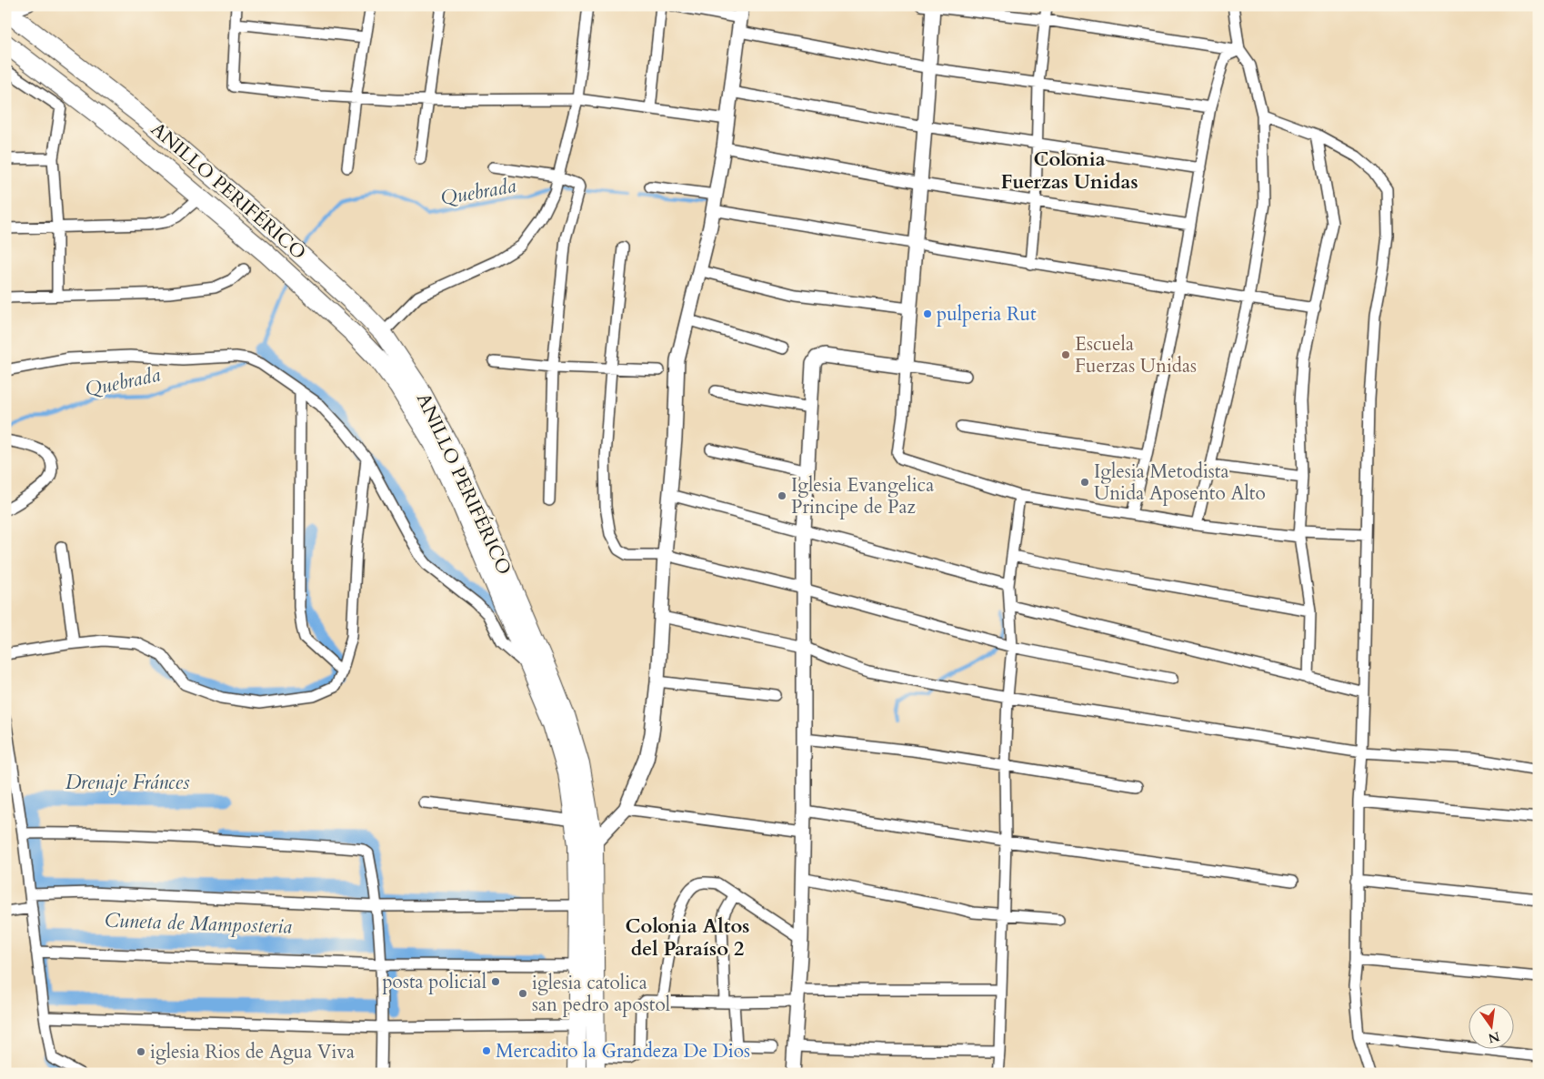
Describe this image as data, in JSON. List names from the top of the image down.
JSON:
{
  "streets": {
    "highway": ["ANILLO PERIFÉRICO"]
  },
  "districts": ["Colonia Fuerzas Unidas", "Colonia Altos del Paraíso 2"],
  "water": ["Quebrada", "Drenaje Fránces", "Cuneta de Mamposteria"],
  "places": [
    "pulperia Rut",
    "Escuela Fuerzas Unidas",
    "Iglesia Metodista Unida Aposento Alto",
    "Iglesia Evangelica Principe de Paz",
    "posta policial",
    "iglesia catolica san pedro apostol",
    "Mercadito la Grandeza De Dios",
    "iglesia Rios de Agua Viva"
  ],
  "north": "bottom"
}
